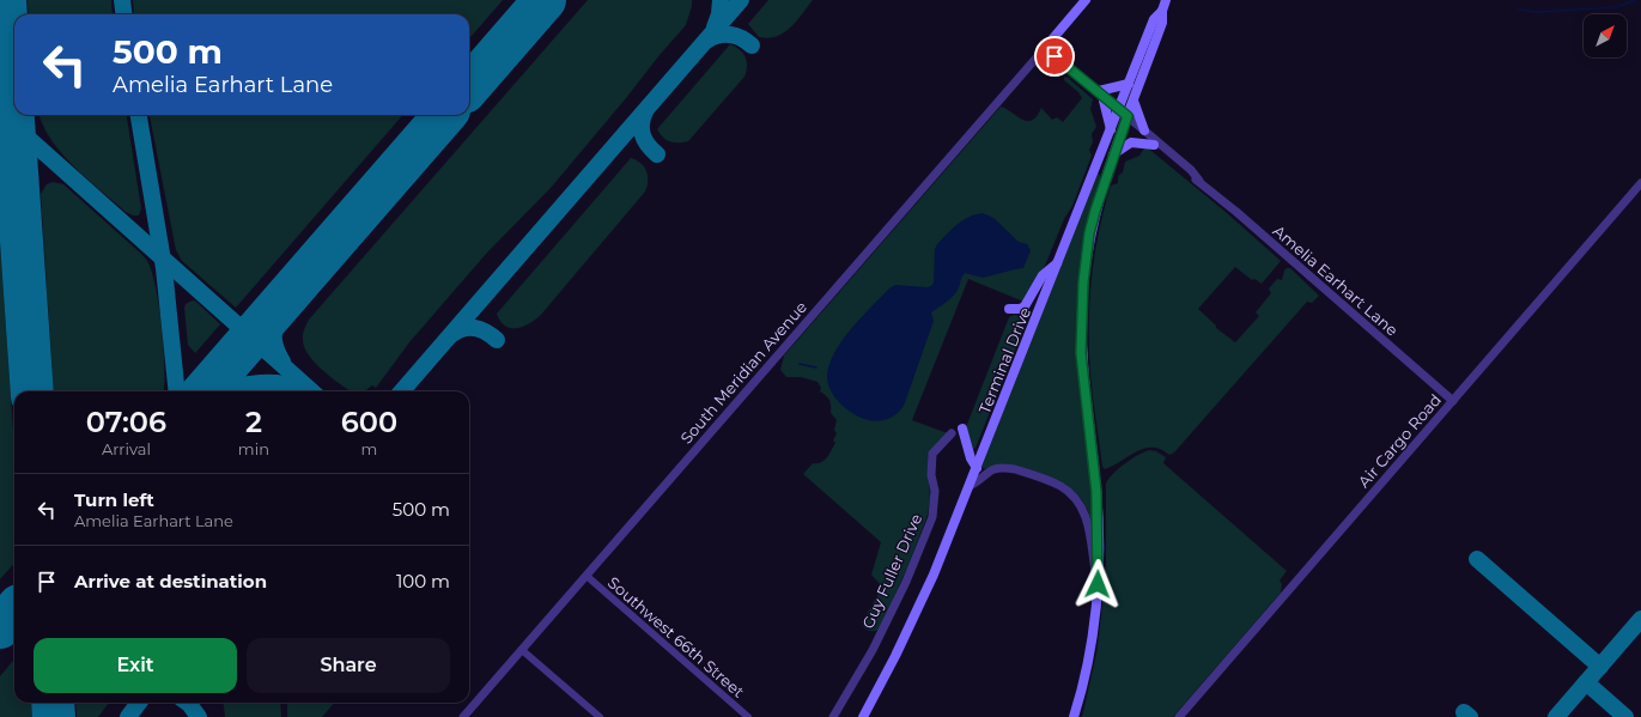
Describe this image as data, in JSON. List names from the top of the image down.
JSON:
{
  "streets": {
    "main road": ["Terminal Drive"],
    "street": [
      "Amelia Earhart Lane",
      "South Meridian Avenue",
      "Air Cargo Road",
      "Guy Fuller Drive",
      "Southwest 66th Street"
    ]
  },
  "crossings": [
    ["Amelia Earhart Lane", "Terminal Drive"],
    ["Amelia Earhart Lane", "South Meridian Avenue"],
    ["Amelia Earhart Lane", "Air Cargo Road"],
    ["South Meridian Avenue", "Southwest 66th Street"]
  ],
  "north": "top right",
  "page": {
    "turn": ["500 m", "Amelia Earhart Lane"],
    "eta": [
      "07:06",
      "Arrival",
      "2",
      "min",
      "600",
      "m"
    ],
    "list": [
      {
        "name": "Turn left",
        "note": "Amelia Earhart Lane",
        "value": "500 m"
      },
      {
        "name": "Arrive at destination",
        "value": "100 m"
      }
    ],
    "buttons": ["Exit", "Share"]
  }
}
